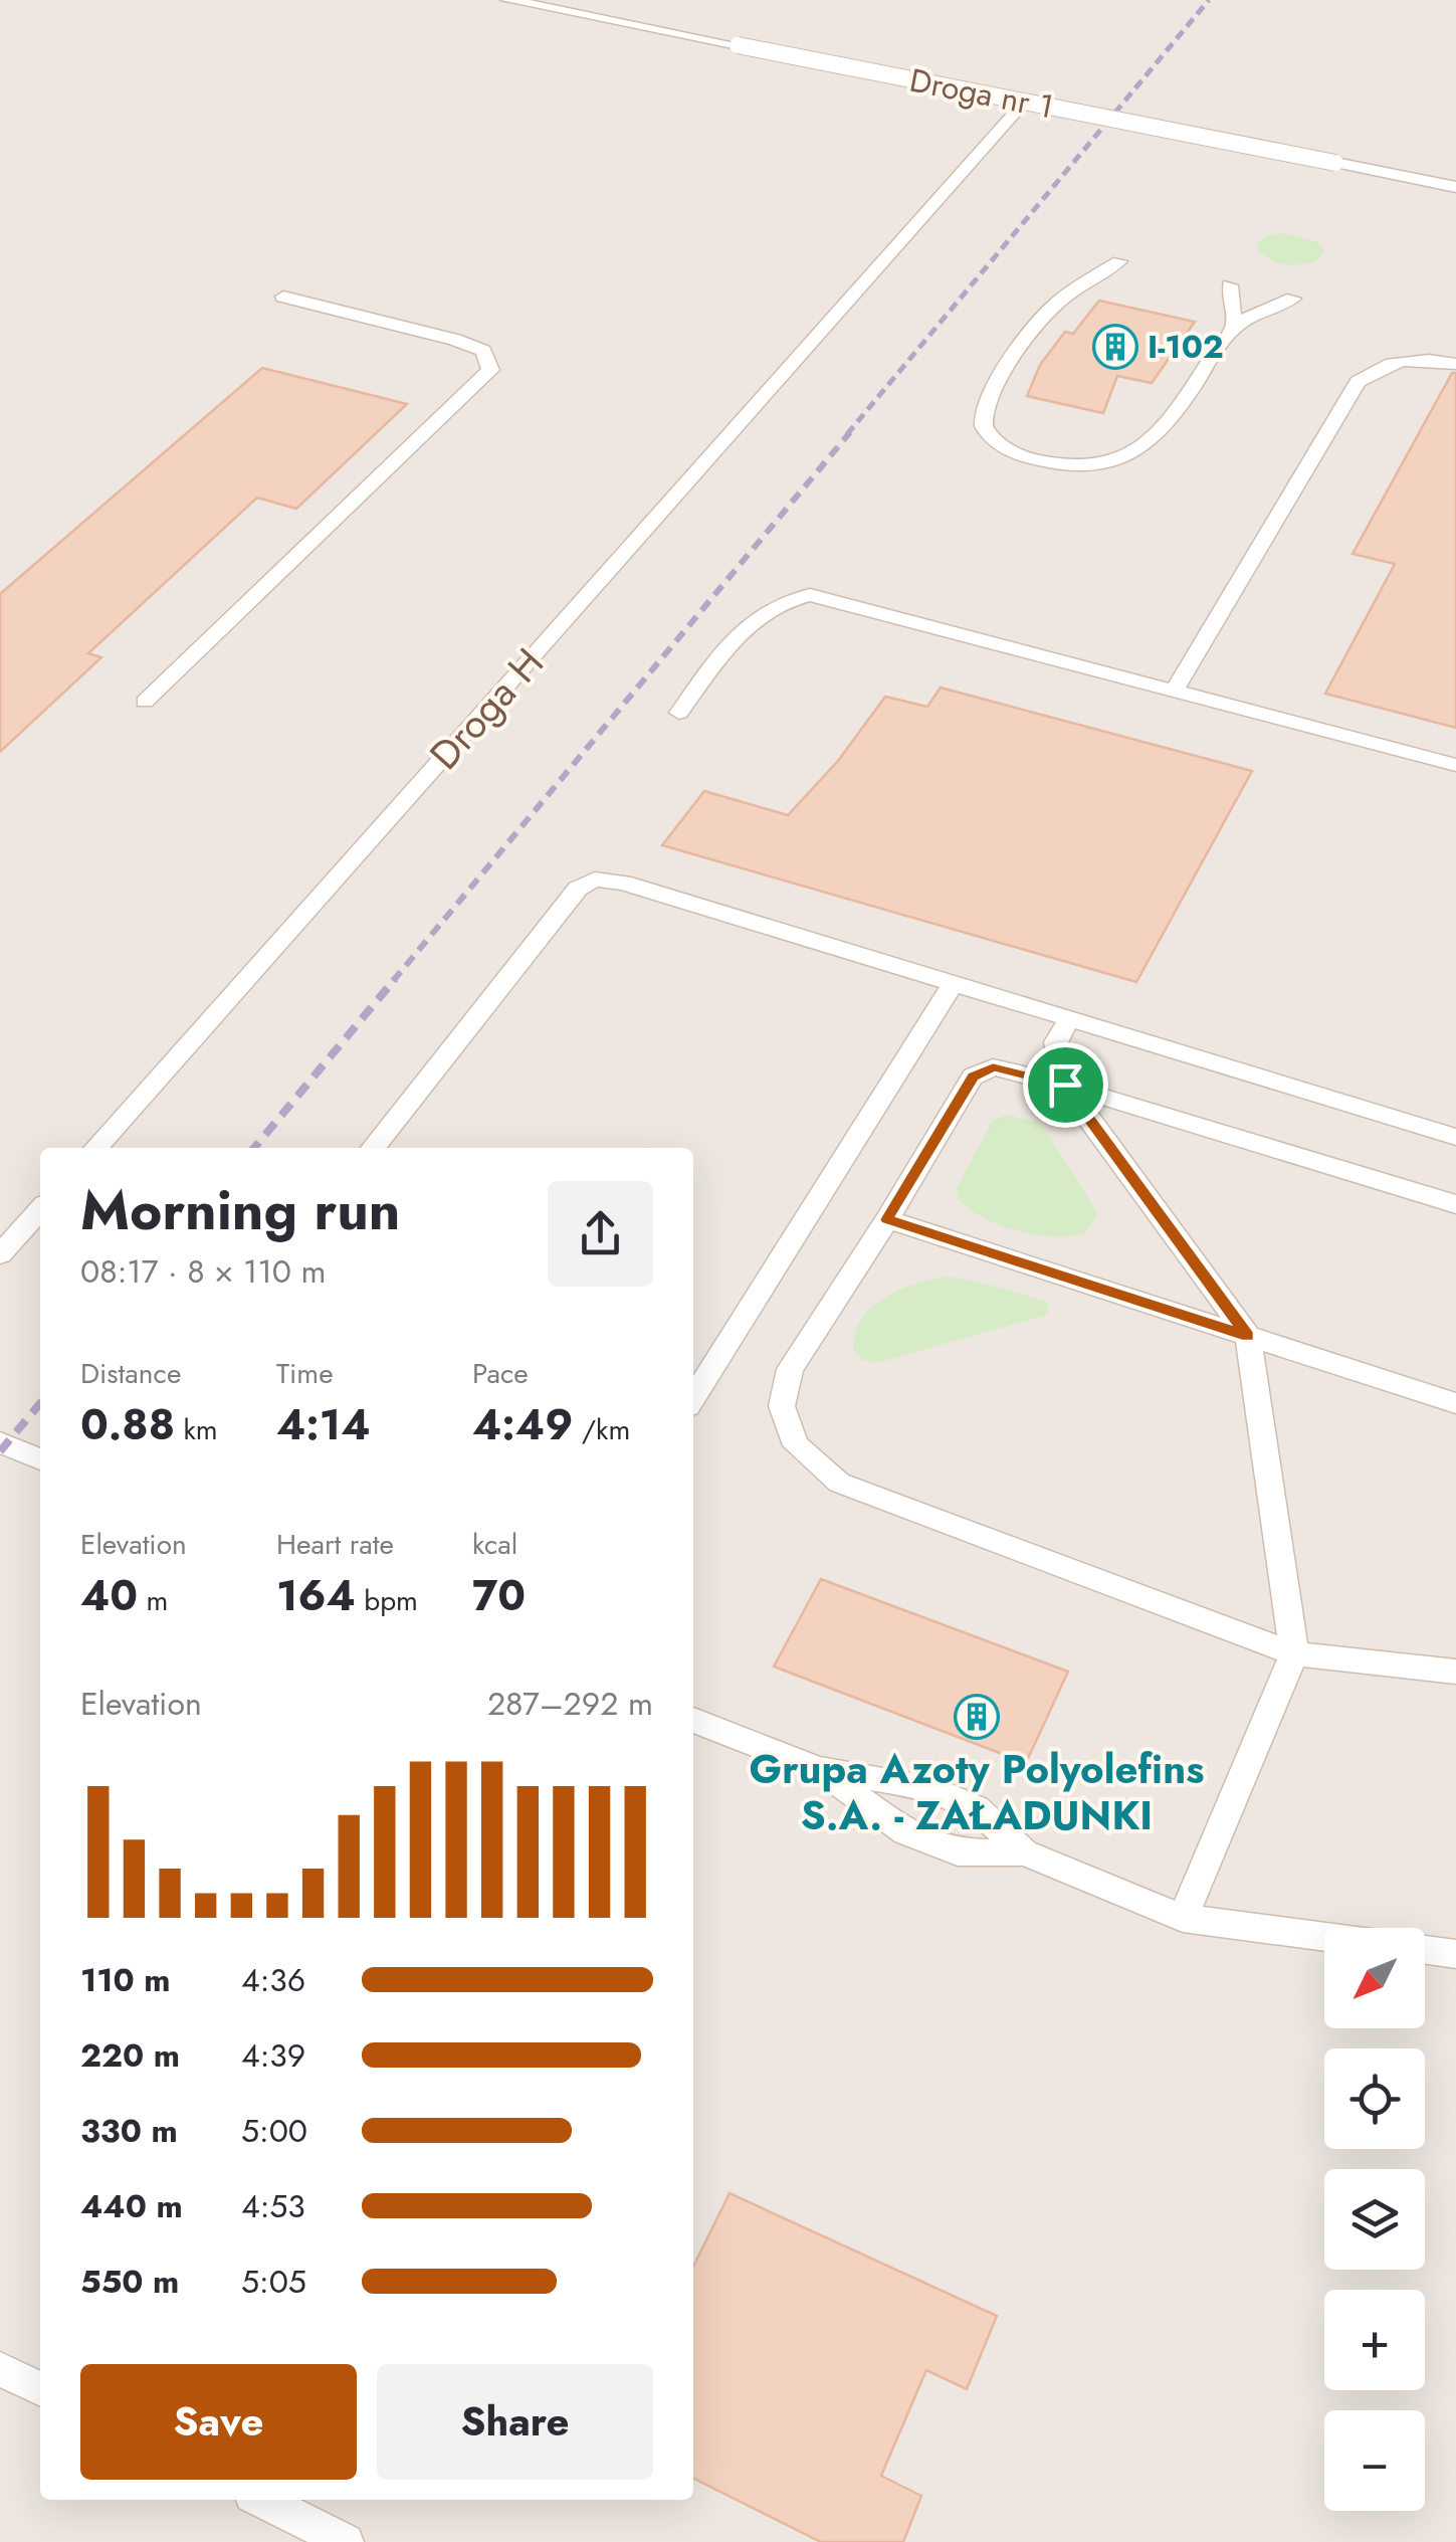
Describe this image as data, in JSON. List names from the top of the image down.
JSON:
{
  "streets": {
    "lane": ["Droga nr 1", "Droga H"]
  },
  "crossings": [
    ["Droga nr 1", "Droga H"]
  ],
  "places": {
    "building": ["I-102", "Grupa Azoty Polyolefins S.A. - ZAŁADUNKI"]
  },
  "north": "bottom left",
  "page": {
    "heading": ["Morning run", "08:17 · 8 × 110 m"],
    "stats": [
      ["Distance", "0.88 km"],
      ["Time", "4:14"],
      ["Pace", "4:49 /km"],
      ["Elevation", "40 m"],
      ["Heart rate", "164 bpm"],
      ["kcal", "70"]
    ],
    "chart": ["Elevation", "287–292 m"],
    "map_buttons": ["+", "−"],
    "list": [
      {
        "name": "110 m",
        "note": "4:36"
      },
      {
        "name": "220 m",
        "note": "4:39"
      },
      {
        "name": "330 m",
        "note": "5:00"
      },
      {
        "name": "440 m",
        "note": "4:53"
      },
      {
        "name": "550 m",
        "note": "5:05"
      }
    ],
    "buttons": ["Save", "Share"]
  }
}
